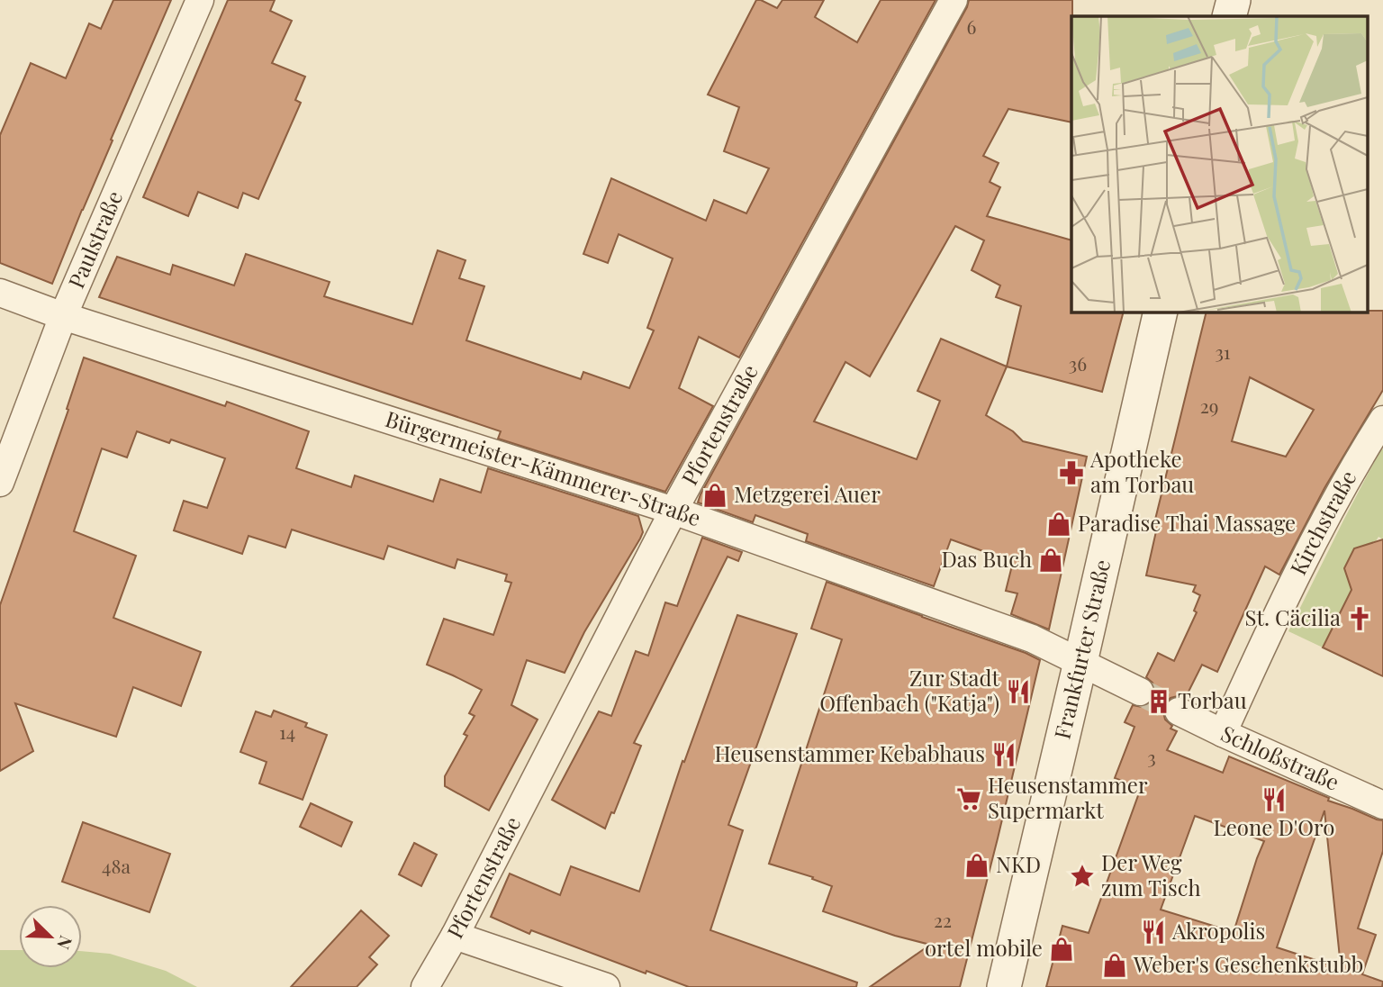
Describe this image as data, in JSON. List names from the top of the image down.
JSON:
{
  "streets": {
    "street": [
      "Paulstraße",
      "Pfortenstraße",
      "Bürgermeister-Kämmerer-Straße",
      "Kirchstraße",
      "Frankfurter Straße",
      "Schloßstraße"
    ]
  },
  "crossings": [
    ["Paulstraße", "Bürgermeister-Kämmerer-Straße"],
    ["Pfortenstraße", "Bürgermeister-Kämmerer-Straße"],
    ["Bürgermeister-Kämmerer-Straße", "Frankfurter Straße"],
    ["Kirchstraße", "Schloßstraße"]
  ],
  "places": {
    "pharmacy": ["Apotheke am Torbau"],
    "shop": [
      "Metzgerei Auer",
      "Paradise Thai Massage",
      "Das Buch",
      "NKD",
      "ortel mobile",
      "Weber's Geschenkstubb"
    ],
    "church": ["St. Cäcilia"],
    "restaurant": [
      "Zur Stadt Offenbach (\"Katja\")",
      "Heusenstammer Kebabhaus",
      "Leone D'Oro",
      "Akropolis"
    ],
    "building": ["Torbau"],
    "supermarket": ["Heusenstammer Supermarkt"],
    "place": ["Der Weg zum Tisch"]
  },
  "house_numbers": [
    "6",
    "31",
    "36",
    "29",
    "14",
    "3",
    "48a",
    "22"
  ],
  "north": "bottom right"
}
